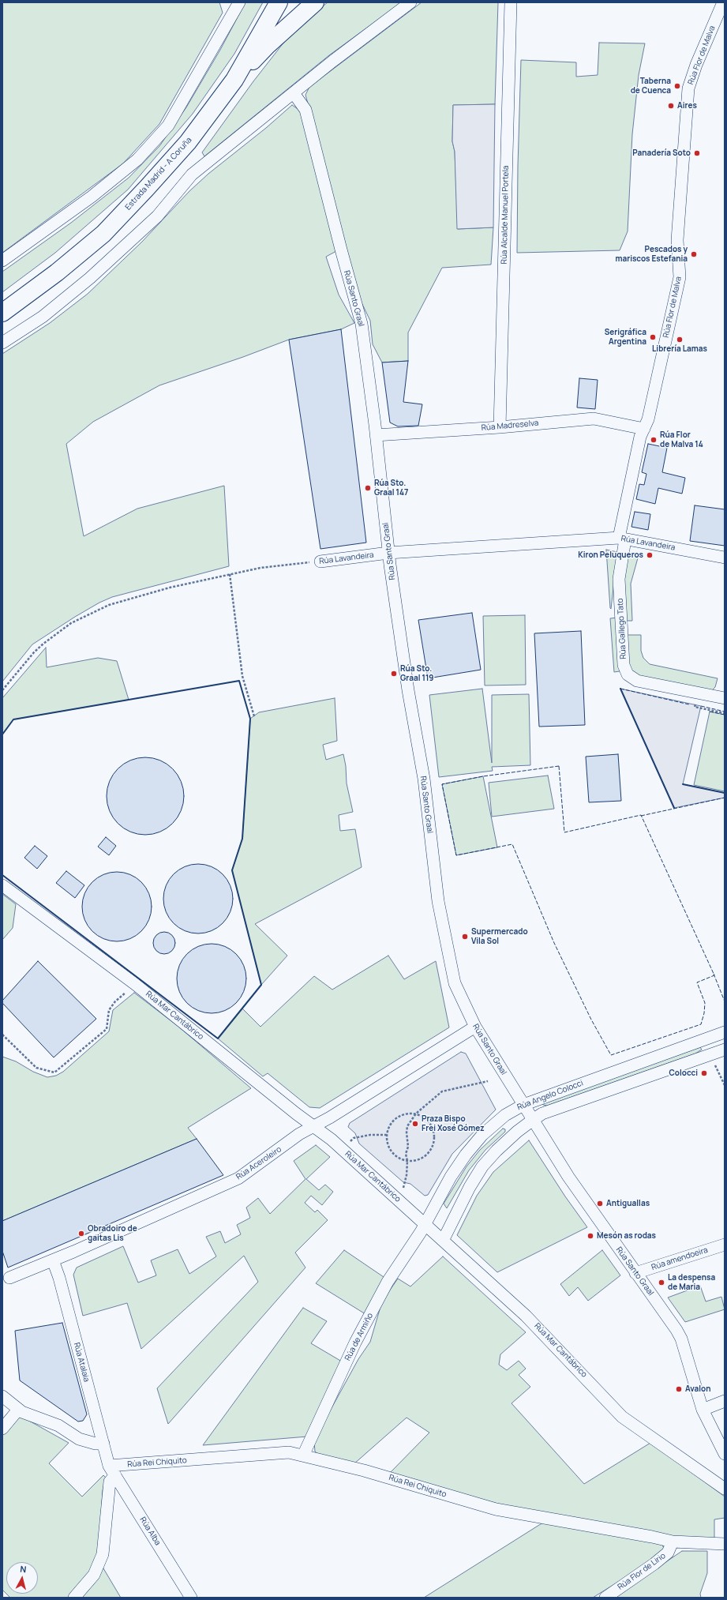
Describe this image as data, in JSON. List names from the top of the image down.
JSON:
{
  "streets": {
    "highway": ["Estrada Madrid - A Coruña"],
    "street": [
      "Rúa Flor de Malva",
      "Rúa Alcalde Manuel Portela",
      "Rúa Santo Graal",
      "Rúa Madreselva",
      "Rúa Lavandeira",
      "Rúa Gallego Tato",
      "Rúa Mar Cantábrico",
      "Rúa Angelo Colocci",
      "Rúa Aceroleiro",
      "Rúa amendoeira",
      "Rúa de Armiño",
      "Rúa Atalaia",
      "Rúa Rei Chiquito",
      "Rúa Alba",
      "Rúa Flor de Lirio"
    ]
  },
  "crossings": [
    ["Rúa Flor de Malva", "Rúa Madreselva"],
    ["Rúa Flor de Malva", "Rúa Lavandeira"],
    ["Rúa Flor de Malva", "Rúa Gallego Tato"],
    ["Rúa Alcalde Manuel Portela", "Rúa Madreselva"],
    ["Rúa Santo Graal", "Rúa Madreselva"],
    ["Rúa Santo Graal", "Rúa Lavandeira"],
    ["Rúa Santo Graal", "Rúa Angelo Colocci"],
    ["Rúa Santo Graal", "Rúa Aceroleiro"],
    ["Rúa Santo Graal", "Rúa amendoeira"],
    ["Rúa Lavandeira", "Rúa Gallego Tato"],
    ["Rúa Mar Cantábrico", "Rúa Angelo Colocci"],
    ["Rúa Mar Cantábrico", "Rúa Aceroleiro"],
    ["Rúa Mar Cantábrico", "Rúa de Armiño"],
    ["Rúa Angelo Colocci", "Rúa de Armiño"],
    ["Rúa Aceroleiro", "Rúa Atalaia"],
    ["Rúa de Armiño", "Rúa Rei Chiquito"],
    ["Rúa Atalaia", "Rúa Rei Chiquito"],
    ["Rúa Atalaia", "Rúa Alba"],
    ["Rúa Rei Chiquito", "Rúa Alba"],
    ["Rúa Rei Chiquito", "Rúa Flor de Lirio"]
  ],
  "places": [
    "Taberna de Cuenca",
    "Aires",
    "Panadería Soto",
    "Pescados y mariscos Estefania",
    "Serigráfica Argentina",
    "Librería Lamas",
    "Rúa Flor de Malva 14",
    "Rúa Sto. Graal 147",
    "Kiron Peluqueros",
    "Rúa Sto. Graal 119",
    "Supermercado Vila Sol",
    "Colocci",
    "Praza Bispo Frei Xosé Gómez",
    "Antiguallas",
    "Obradoiro de gaitas Lis",
    "Mesón as rodas",
    "La despensa de Maria",
    "Avalon"
  ],
  "north": "top"
}
